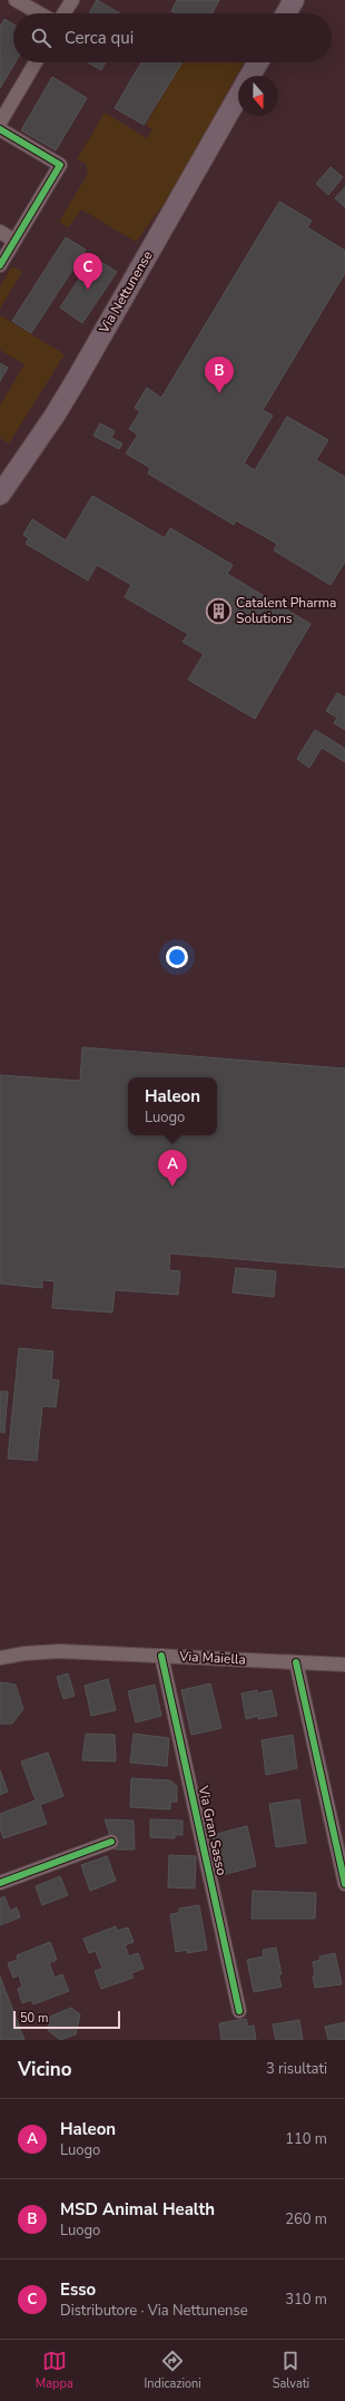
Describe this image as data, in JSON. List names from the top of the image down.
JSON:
{
  "streets": {
    "main road": ["Via Nettunense"],
    "street": ["Via Maiella", "Via Gran Sasso"]
  },
  "crossings": [
    ["Via Maiella", "Via Gran Sasso"]
  ],
  "places": {
    "building": ["Catalent Pharma Solutions"]
  },
  "scale_bar": "50 m",
  "north": "bottom",
  "page": {
    "search": "Cerca qui",
    "pins": ["C", "B", "A"],
    "popup": ["Haleon", "Luogo"],
    "scale": "50 m",
    "heading": ["Vicino", "3 risultati"],
    "list": [
      {
        "mark": "A",
        "name": "Haleon",
        "note": "Luogo",
        "value": "110 m"
      },
      {
        "mark": "B",
        "name": "MSD Animal Health",
        "note": "Luogo",
        "value": "260 m"
      },
      {
        "mark": "C",
        "name": "Esso",
        "note": "Distributore · Via Nettunense",
        "value": "310 m"
      }
    ],
    "nav": ["Mappa", "Indicazioni", "Salvati"]
  }
}
